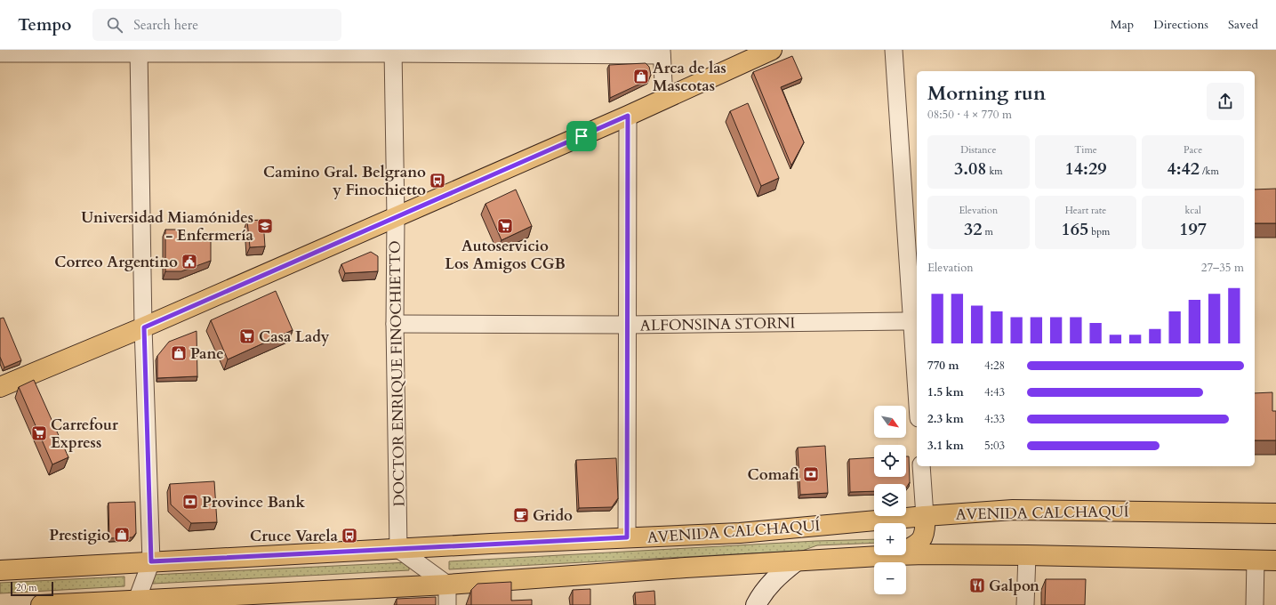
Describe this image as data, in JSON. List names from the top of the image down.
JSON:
{
  "streets": {
    "main road": ["AVENIDA CALCHAQUÍ"],
    "street": ["ALFONSINA STORNI", "DOCTOR ENRIQUE FINOCHIETTO"]
  },
  "crossings": [
    ["ALFONSINA STORNI", "DOCTOR ENRIQUE FINOCHIETTO"],
    ["DOCTOR ENRIQUE FINOCHIETTO", "AVENIDA CALCHAQUÍ"]
  ],
  "places": {
    "shop": ["Arca de las Mascotas", "Pane", "Prestigio"],
    "bus stop": ["Camino Gral. Belgrano y Finochietto", "Cruce Varela"],
    "school or university": ["Universidad Miamónides - Enfermería"],
    "supermarket": ["Autoservicio Los Amigos CGB", "Casa Lady", "Carrefour Express"],
    "public building": ["Correo Argentino"],
    "bank": ["Comafi", "Province Bank"],
    "cafe": ["Grido"],
    "restaurant": ["Galpon"]
  },
  "scale_bar": "20 m",
  "north": "bottom right",
  "page": {
    "header": "Tempo",
    "search": "Search here",
    "nav": ["Map", "Directions", "Saved"],
    "heading": ["Morning run", "08:50 · 4 × 770 m"],
    "stats": [
      ["Distance", "3.08 km"],
      ["Time", "14:29"],
      ["Pace", "4:42 /km"],
      ["Elevation", "32 m"],
      ["Heart rate", "165 bpm"],
      ["kcal", "197"]
    ],
    "chart": ["Elevation", "27–35 m"],
    "list": [
      {
        "name": "770 m",
        "note": "4:28"
      },
      {
        "name": "1.5 km",
        "note": "4:43"
      },
      {
        "name": "2.3 km",
        "note": "4:33"
      },
      {
        "name": "3.1 km",
        "note": "5:03"
      }
    ],
    "map_buttons": ["+", "−"],
    "scale": "20 m"
  }
}
